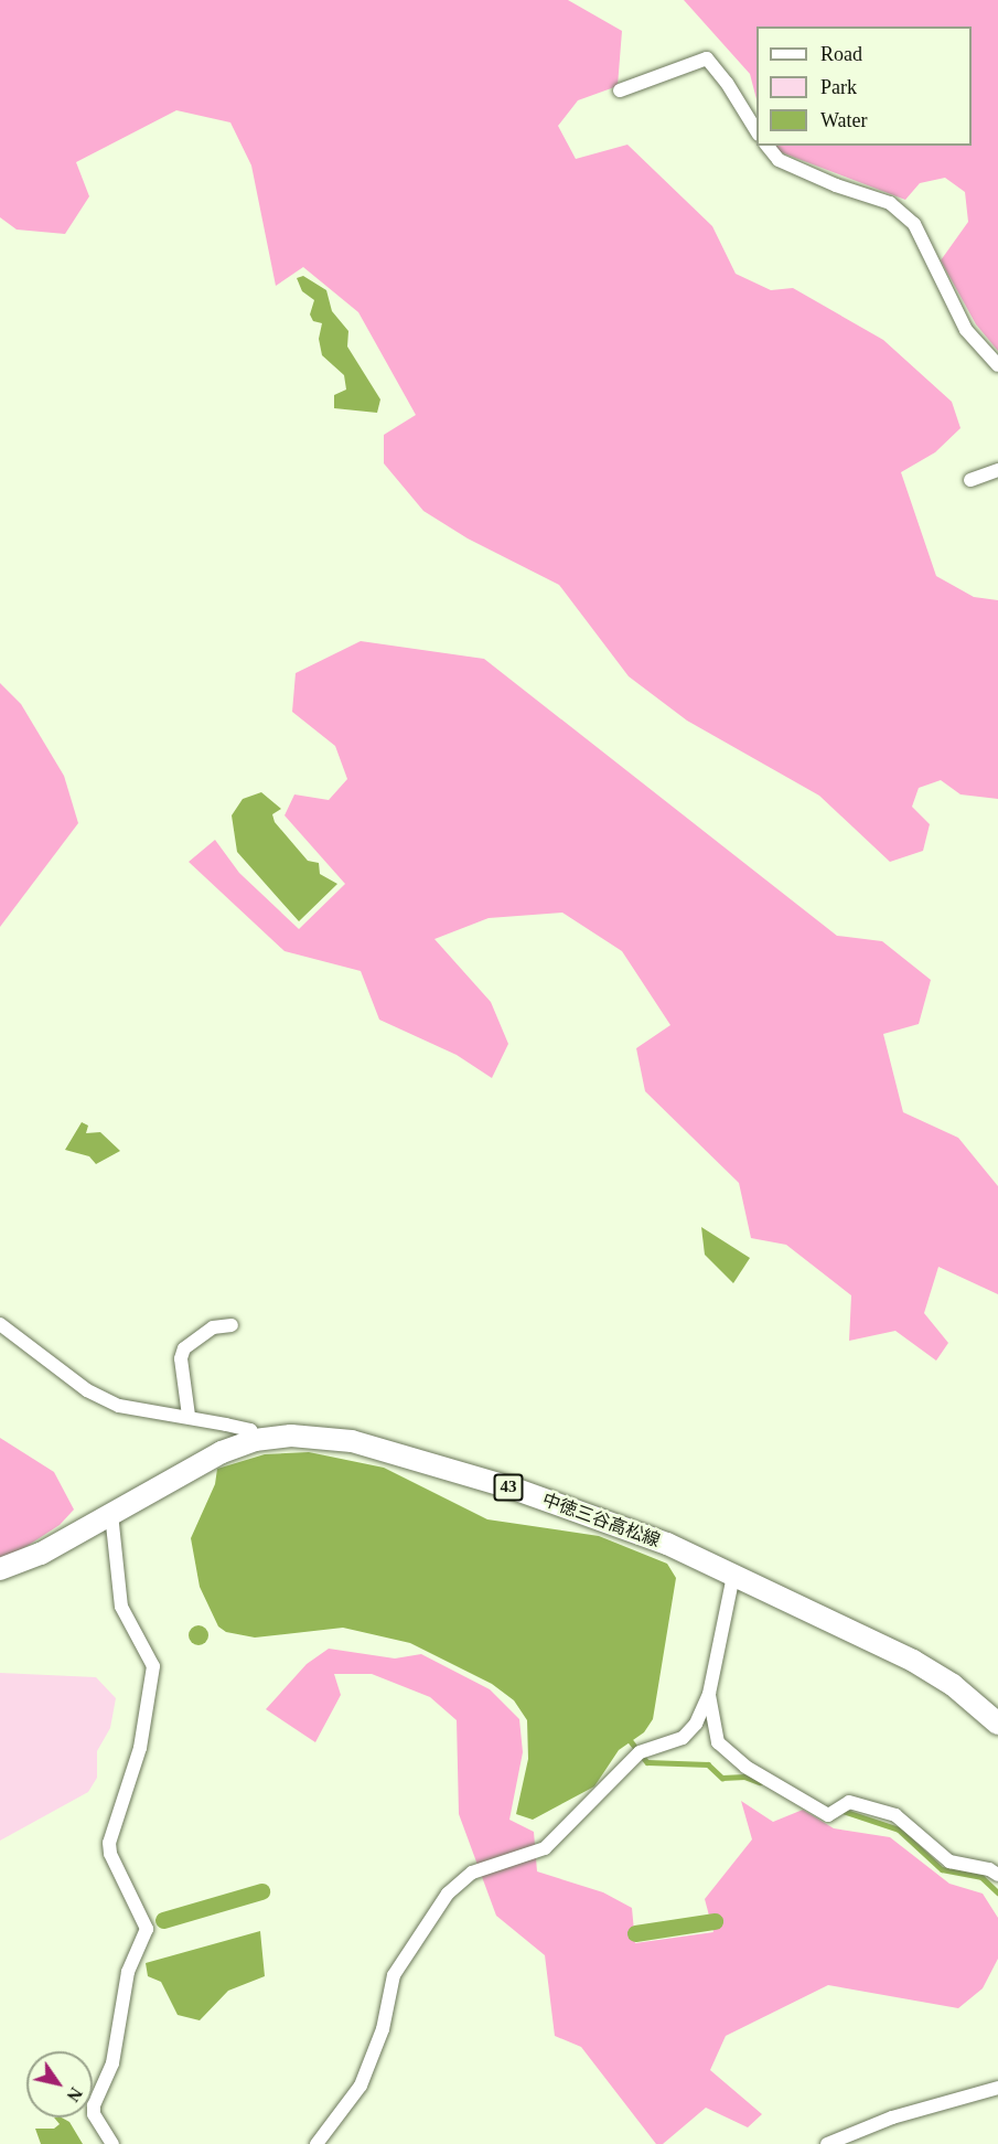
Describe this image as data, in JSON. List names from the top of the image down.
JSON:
{
  "streets": {
    "main road": ["43", "中徳三谷高松線"]
  },
  "legend": ["Road", "Park", "Water"],
  "north": "bottom right"
}
